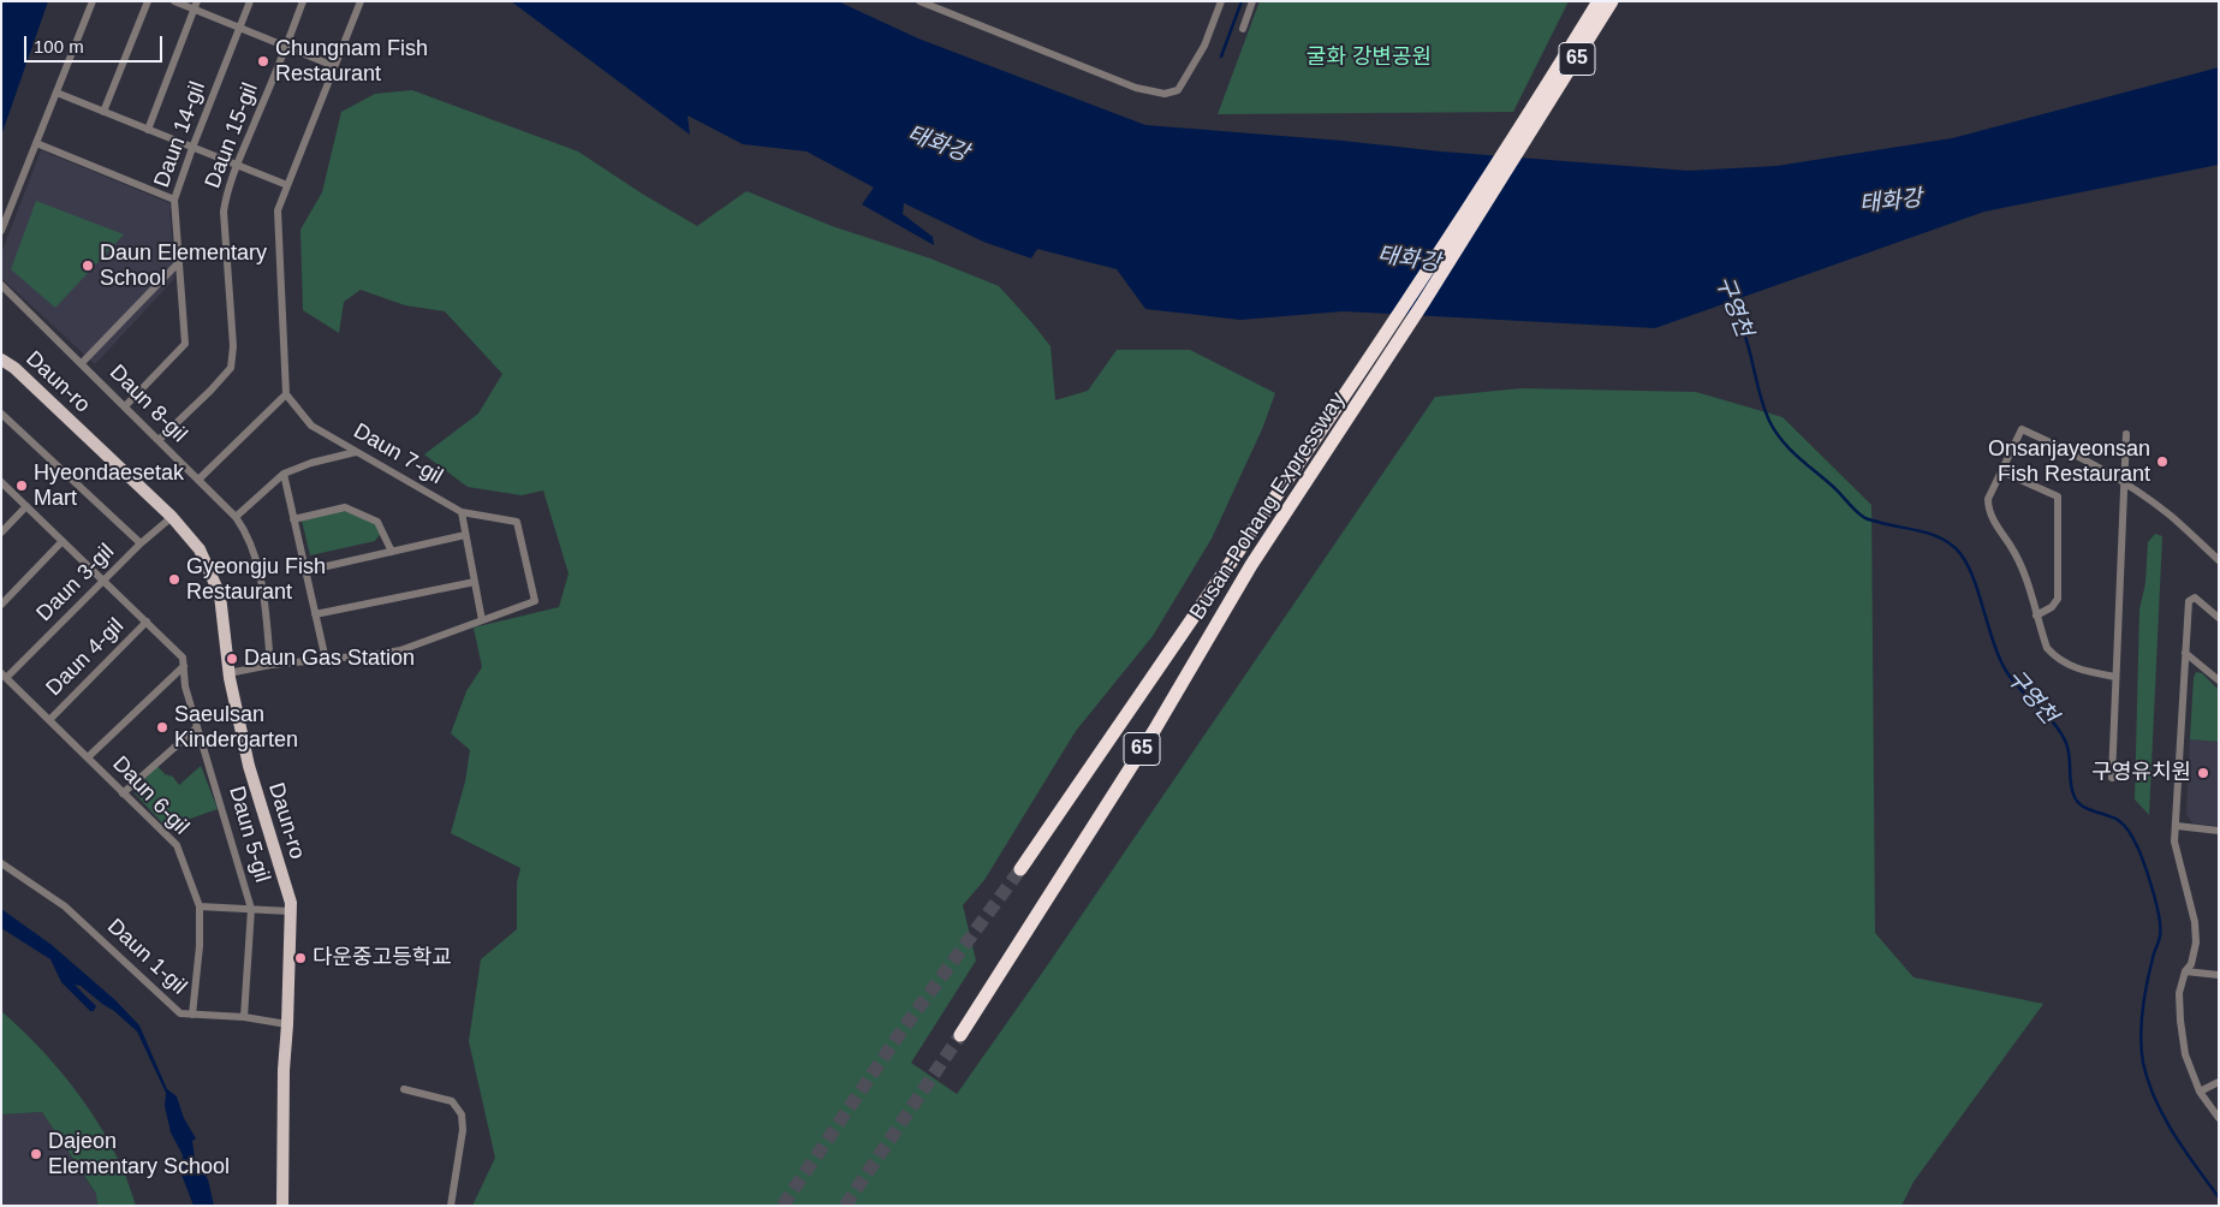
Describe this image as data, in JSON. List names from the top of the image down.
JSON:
{
  "streets": {
    "highway": ["65", "Busan-Pohang Expressway"],
    "main road": ["Daun-ro"],
    "street": [
      "Daun 14-gil",
      "Daun 15-gil",
      "Daun 8-gil",
      "Daun 7-gil",
      "Daun 3-gil",
      "Daun 4-gil",
      "Daun 6-gil",
      "Daun 5-gil",
      "Daun 1-gil"
    ]
  },
  "crossings": [
    ["Daun 14-gil", "Daun 8-gil"],
    ["Daun 15-gil", "Daun 8-gil"],
    ["Daun-ro", "Daun 7-gil"],
    ["Daun-ro", "Daun 3-gil"],
    ["Daun-ro", "Daun 1-gil"],
    ["Daun 8-gil", "Daun 7-gil"],
    ["Daun 3-gil", "Daun 6-gil"],
    ["Daun 3-gil", "Daun 5-gil"],
    ["Daun 4-gil", "Daun 6-gil"],
    ["Daun 4-gil", "Daun 5-gil"],
    ["Daun 6-gil", "Daun 1-gil"],
    ["Daun 5-gil", "Daun 1-gil"]
  ],
  "water": ["태화강", "구영천"],
  "parks": ["굴화 강변공원"],
  "places": [
    "Chungnam Fish Restaurant",
    "Daun Elementary School",
    "Onsanjayeonsan Fish Restaurant",
    "Hyeondaesetak Mart",
    "Gyeongju Fish Restaurant",
    "Daun Gas Station",
    "Saeulsan Kindergarten",
    "구영유치원",
    "다운중고등학교",
    "Dajeon Elementary School"
  ],
  "scale_bar": "100 m"
}
